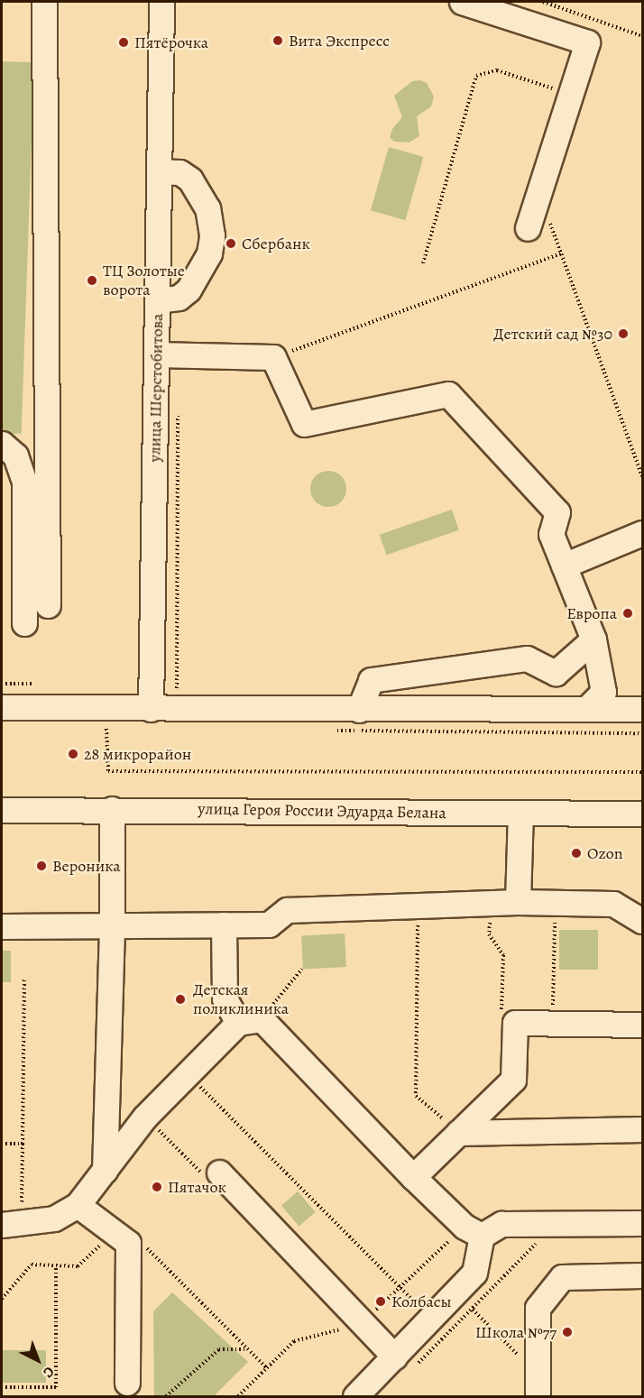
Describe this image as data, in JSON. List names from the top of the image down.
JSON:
{
  "streets": {
    "street": ["улица Шерстобитова", "улица Героя России Эдуарда Белана"]
  },
  "places": [
    "Вита Экспресс",
    "Пятёрочка",
    "Сбербанк",
    "ТЦ Золотые ворота",
    "Детский сад №30",
    "Европа",
    "28 микрорайон",
    "Ozon",
    "Вероника",
    "Детская поликлиника",
    "Пятачок",
    "Колбасы",
    "Школа №77"
  ],
  "north": "bottom right"
}
